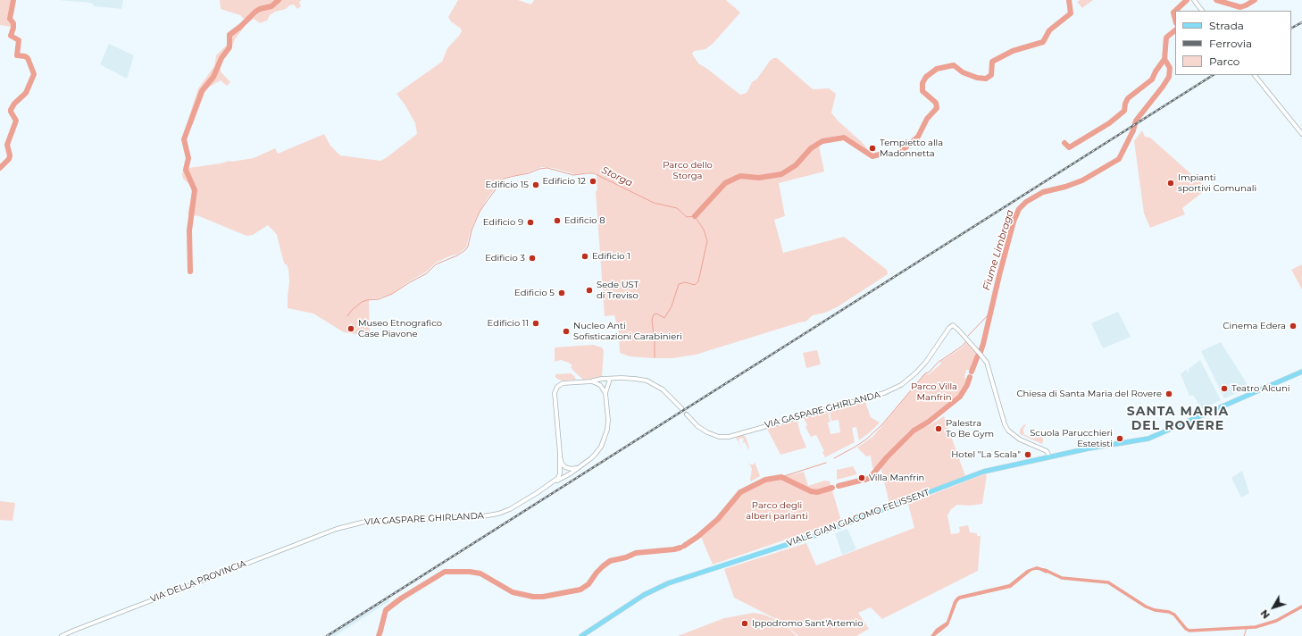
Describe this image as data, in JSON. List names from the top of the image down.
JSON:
{
  "streets": {
    "main road": ["VIALE GIAN GIACOMO FELISSENT"],
    "street": ["VIA GASPARE GHIRLANDA", "VIA DELLA PROVINCIA"]
  },
  "crossings": [
    ["VIA GASPARE GHIRLANDA", "VIA DELLA PROVINCIA"]
  ],
  "districts": ["SANTA MARIA DEL ROVERE"],
  "water": ["Storga", "Fiume Limbraga"],
  "parks": ["Parco dello Storga", "Parco Villa Manfrin", "Parco degli alberi parlanti"],
  "places": [
    "Tempietto alla Madonnetta",
    "Edificio 12",
    "Impianti sportivi Comunali",
    "Edificio 15",
    "Edificio 8",
    "Edificio 9",
    "Edificio 1",
    "Edificio 3",
    "Sede UST di Treviso",
    "Edificio 5",
    "Edificio 11",
    "Cinema Edera",
    "Museo Etnografico Case Piavone",
    "Nucleo Anti Sofisticazioni Carabinieri",
    "Teatro Alcuni",
    "Chiesa di Santa Maria del Rovere",
    "Palestra To Be Gym",
    "Scuola Parucchieri Estetisti",
    "Hotel \"La Scala\"",
    "Villa Manfrin",
    "Ippodromo Sant'Artemio"
  ],
  "legend": ["Strada", "Ferrovia", "Parco"],
  "north": "bottom left"
}
